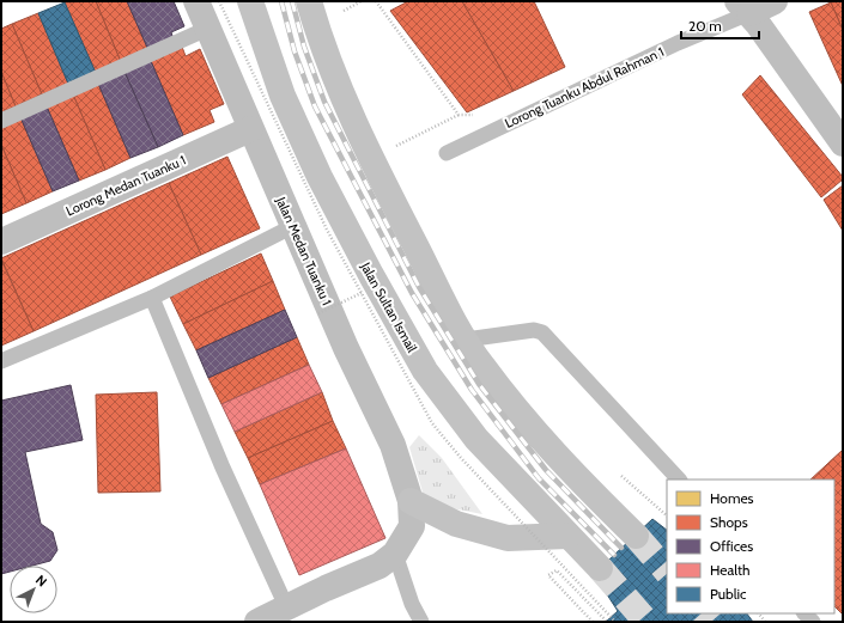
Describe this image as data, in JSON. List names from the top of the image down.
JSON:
{
  "streets": {
    "main road": ["Jalan Sultan Ismail"],
    "street": ["Lorong Medan Tuanku 1", "Jalan Medan Tuanku 1"],
    "lane": ["Lorong Tuanku Abdul Rahman 1"]
  },
  "crossings": [
    ["Lorong Medan Tuanku 1", "Jalan Medan Tuanku 1"]
  ],
  "legend": [
    "Homes",
    "Shops",
    "Offices",
    "Health",
    "Public"
  ],
  "scale_bar": "20 m",
  "north": "top right"
}
